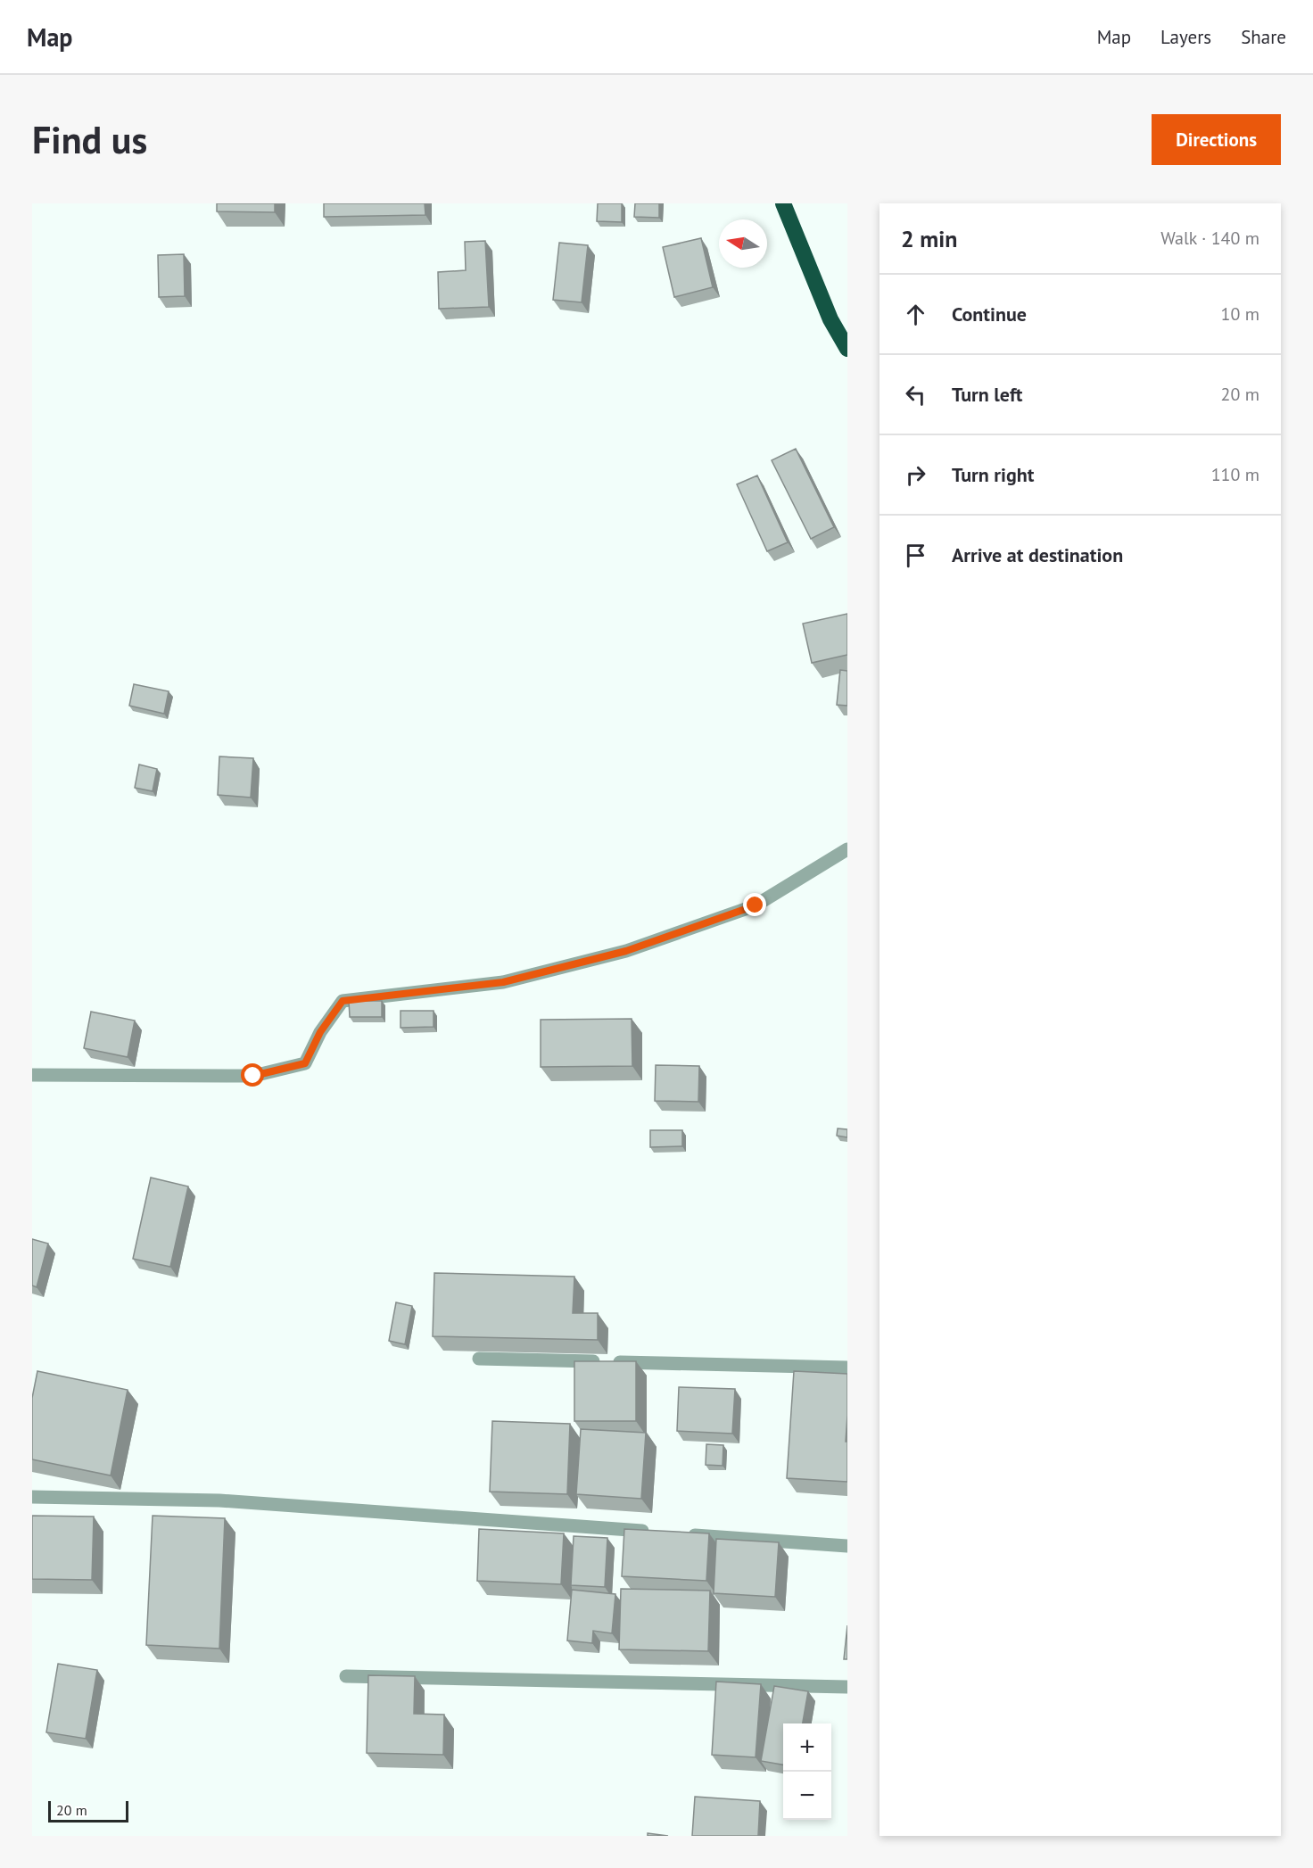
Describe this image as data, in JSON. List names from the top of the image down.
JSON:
{
  "scale_bar": "20 m",
  "north": "left",
  "page": {
    "header": "Map",
    "nav": ["Map", "Layers", "Share"],
    "buttons": "Directions",
    "title": "Find us",
    "heading": ["2 min", "Walk · 140 m"],
    "list": [
      ["Continue", "10 m"],
      ["Turn left", "20 m"],
      ["Turn right", "110 m"],
      "Arrive at destination"
    ],
    "map_buttons": ["+", "−"],
    "scale": "20 m"
  }
}
